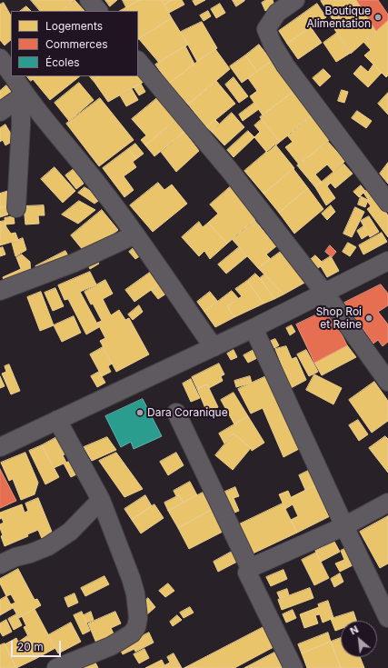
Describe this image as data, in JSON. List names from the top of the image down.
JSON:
{
  "places": ["Boutique Alimentation", "Shop Roi et Reine", "Dara Coranique"],
  "legend": ["Logements", "Commerces", "Écoles"],
  "scale_bar": "20 m",
  "north": "top left"
}
